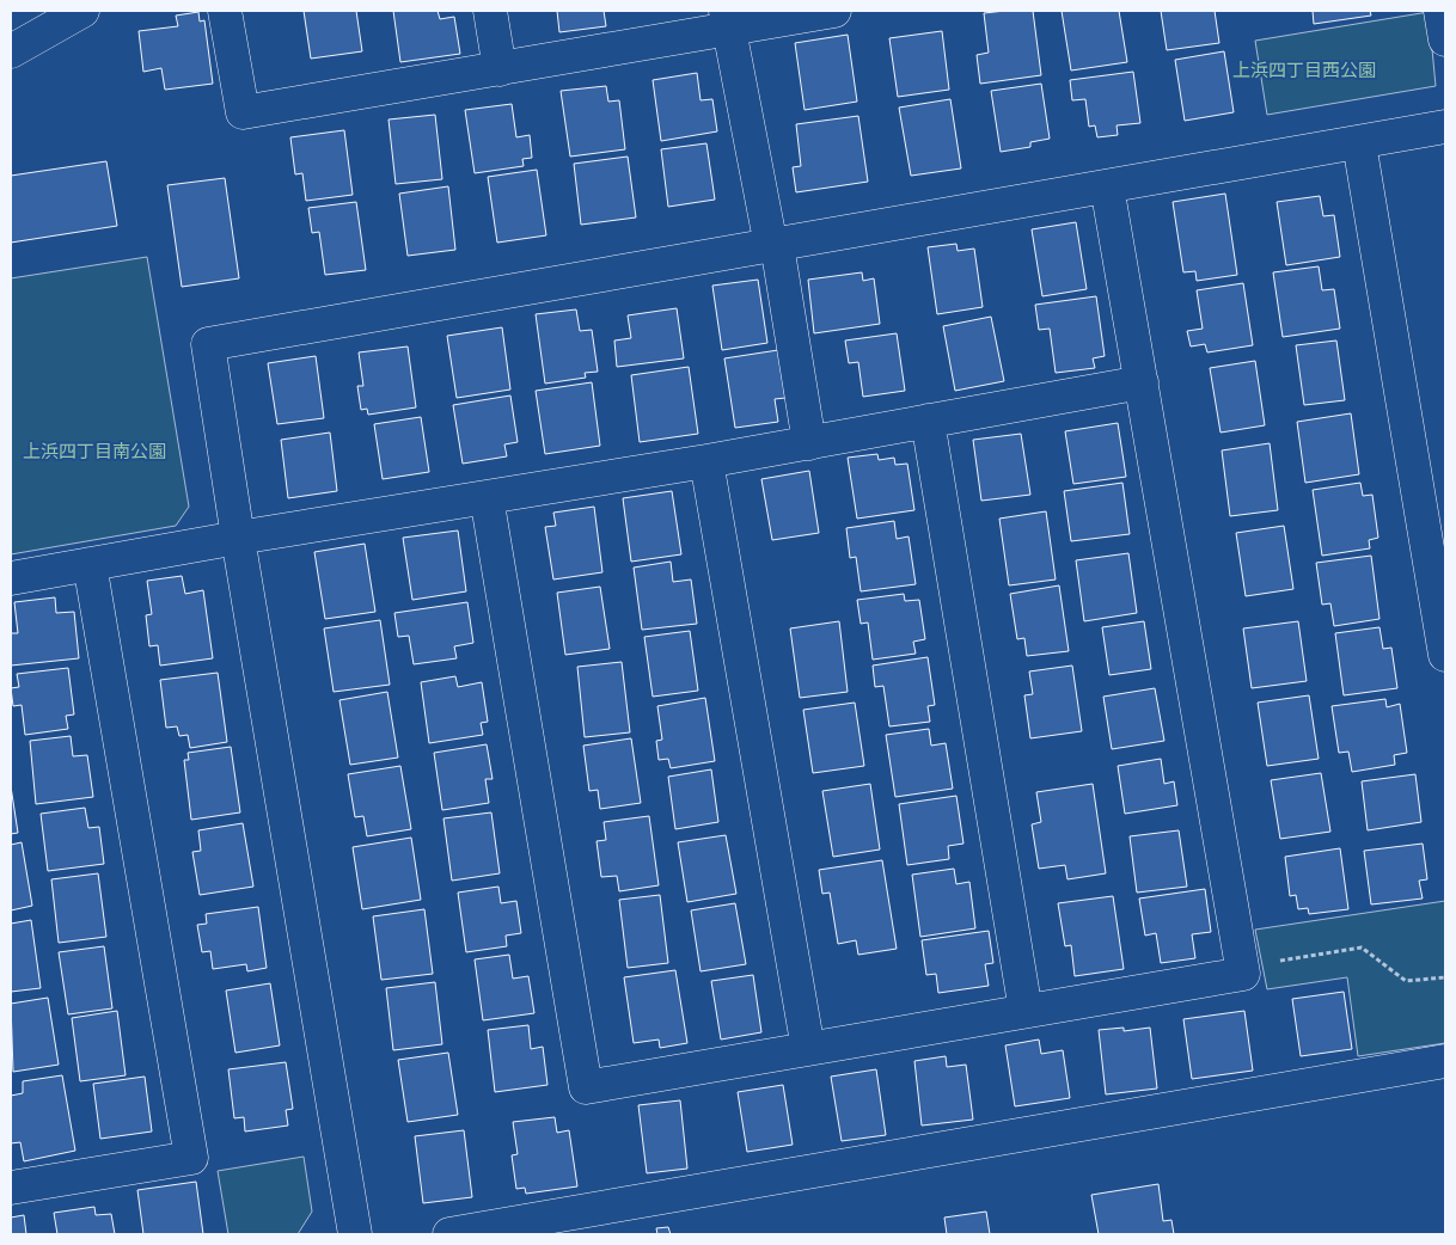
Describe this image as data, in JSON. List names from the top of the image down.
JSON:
{
  "parks": ["上浜四丁目西公園", "上浜四丁目南公園"]
}
